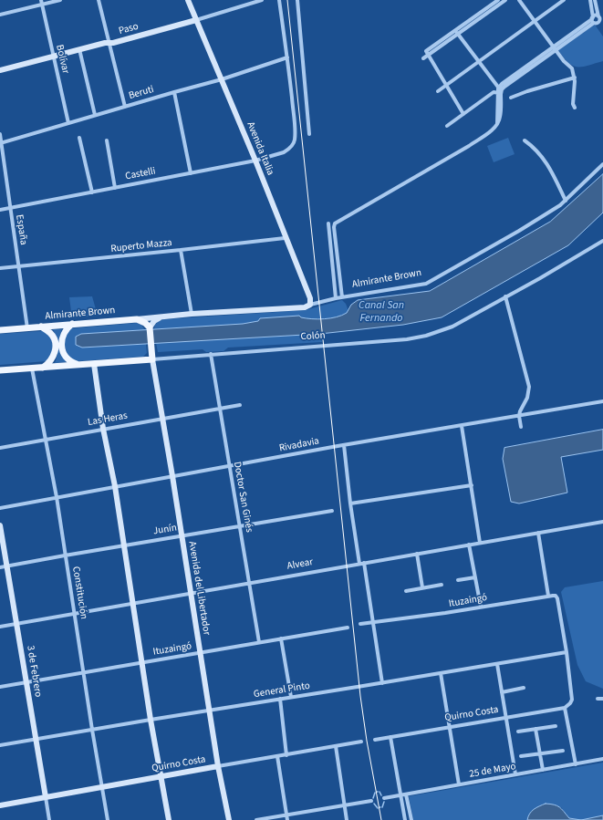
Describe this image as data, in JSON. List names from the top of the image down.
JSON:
{
  "streets": {
    "main road": ["Almirante Brown", "Colón"],
    "street": [
      "Paso",
      "Bolívar",
      "Beruti",
      "Avenida Italia",
      "Castelli",
      "España",
      "Ruperto Mazza",
      "Las Heras",
      "Rivadavia",
      "Doctor San Ginés",
      "Junín",
      "Alvear",
      "Avenida del Libertador",
      "Constitución",
      "Ituzaingó",
      "3 de Febrero",
      "General Pinto",
      "Quirno Costa",
      "25 de Mayo"
    ]
  },
  "crossings": [
    ["Paso", "Bolívar"],
    ["Paso", "Avenida Italia"],
    ["Bolívar", "Beruti"],
    ["Beruti", "Avenida Italia"],
    ["Beruti", "Castelli"],
    ["Beruti", "España"],
    ["Avenida Italia", "Castelli"],
    ["Avenida Italia", "Ruperto Mazza"],
    ["Avenida Italia", "Almirante Brown"],
    ["Castelli", "España"],
    ["España", "Ruperto Mazza"],
    ["España", "Almirante Brown"],
    ["Colón", "Doctor San Ginés"],
    ["Colón", "Avenida del Libertador"],
    ["Colón", "Constitución"],
    ["Las Heras", "Doctor San Ginés"],
    ["Las Heras", "Avenida del Libertador"],
    ["Las Heras", "Constitución"],
    ["Rivadavia", "Doctor San Ginés"],
    ["Rivadavia", "Avenida del Libertador"],
    ["Rivadavia", "Constitución"],
    ["Doctor San Ginés", "Junín"],
    ["Doctor San Ginés", "Alvear"],
    ["Doctor San Ginés", "Ituzaingó"],
    ["Junín", "Avenida del Libertador"],
    ["Junín", "Constitución"],
    ["Junín", "3 de Febrero"],
    ["Alvear", "Avenida del Libertador"],
    ["Alvear", "Constitución"],
    ["Alvear", "3 de Febrero"],
    ["Avenida del Libertador", "Ituzaingó"],
    ["Avenida del Libertador", "General Pinto"],
    ["Avenida del Libertador", "Quirno Costa"],
    ["Constitución", "Ituzaingó"],
    ["Constitución", "General Pinto"],
    ["Constitución", "Quirno Costa"],
    ["Ituzaingó", "3 de Febrero"],
    ["Ituzaingó", "General Pinto"],
    ["3 de Febrero", "General Pinto"],
    ["3 de Febrero", "Quirno Costa"]
  ],
  "water": ["Canal San Fernando"]
}
